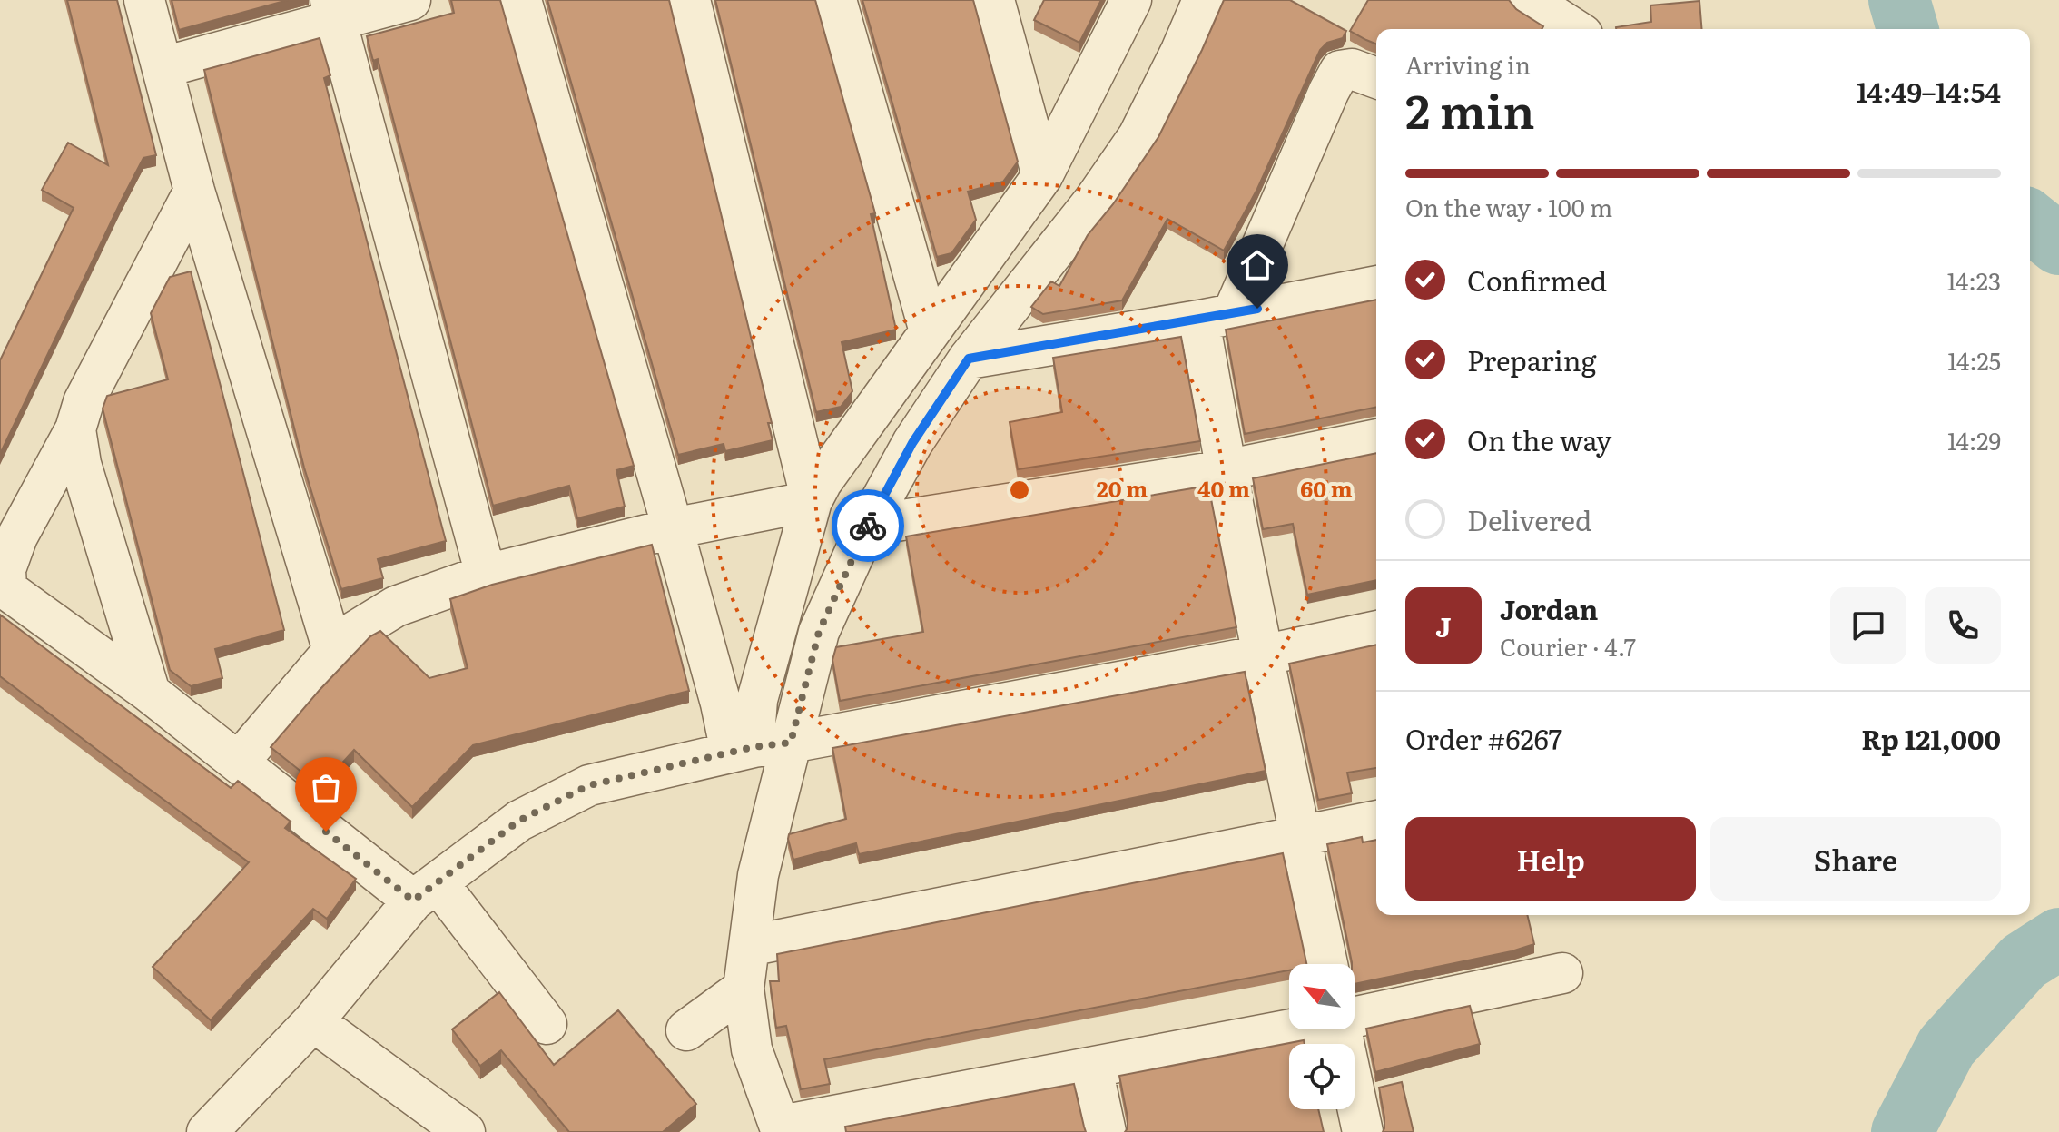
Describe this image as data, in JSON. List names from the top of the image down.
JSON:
{
  "north": "top left",
  "page": {
    "heading": ["2 min", "Arriving in", "14:49–14:54"],
    "panel": [
      "Jordan",
      "Courier · 4.7",
      "Order #6267",
      "Rp 121,000"
    ],
    "bar": "On the way · 100 m",
    "list": [
      ["Confirmed", "14:23"],
      ["Preparing", "14:25"],
      ["On the way", "14:29"],
      "Delivered"
    ],
    "round": "J",
    "buttons": ["Help", "Share"]
  },
  "rings": ["20 m", "40 m", "60 m"]
}
